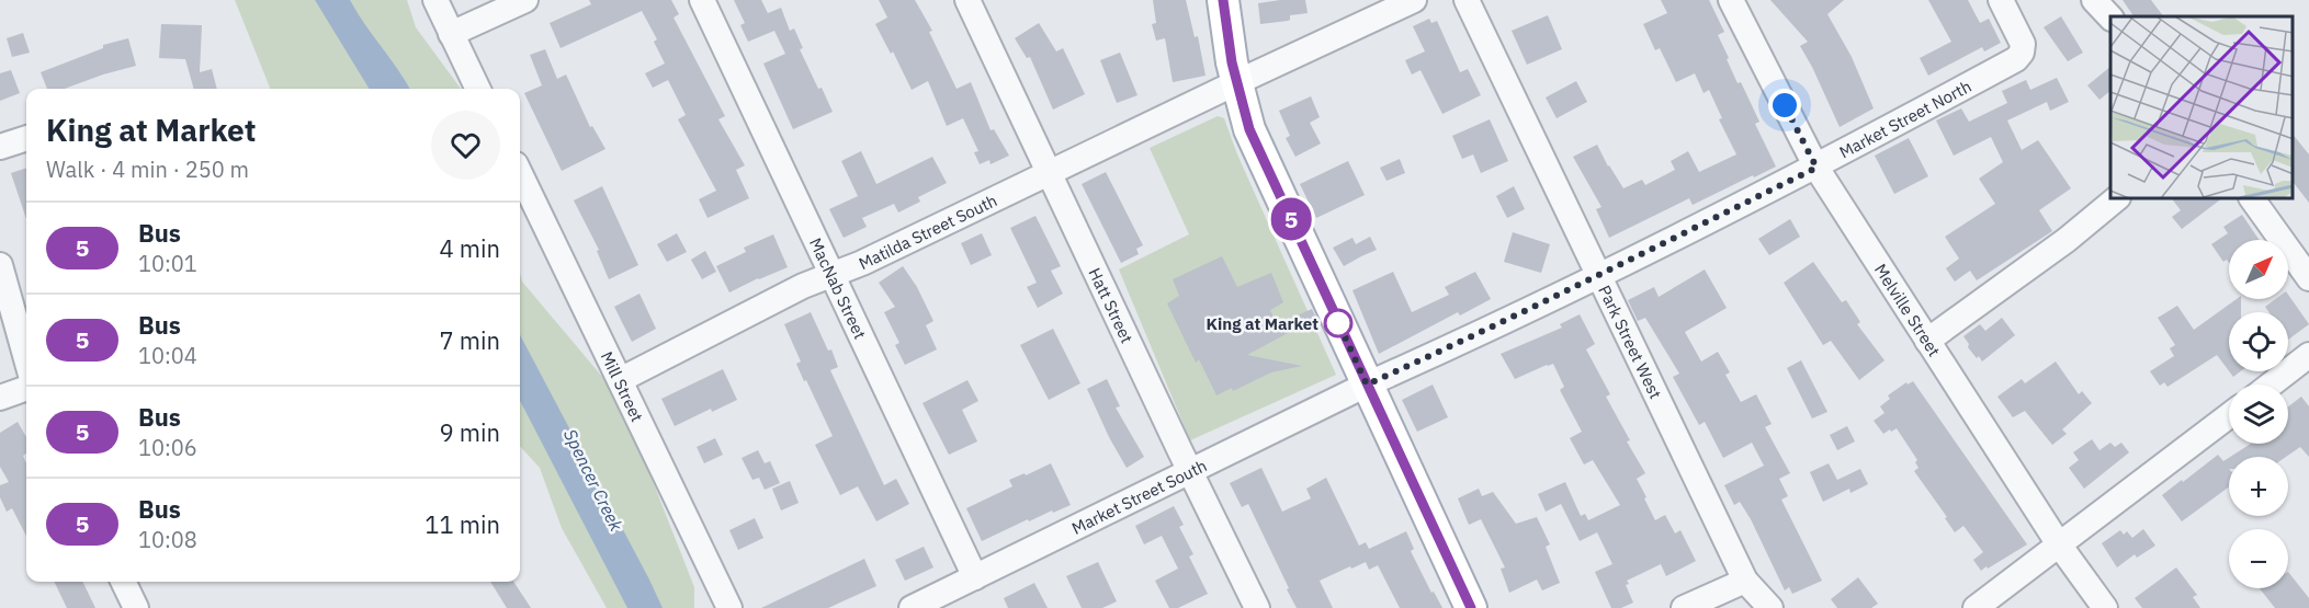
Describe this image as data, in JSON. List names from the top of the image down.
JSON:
{
  "streets": {
    "street": [
      "Market Street North",
      "Matilda Street South",
      "MacNab Street",
      "Hatt Street",
      "Melville Street",
      "Park Street West",
      "Mill Street",
      "Market Street South"
    ]
  },
  "crossings": [
    ["Market Street North", "Melville Street"],
    ["Market Street North", "Park Street West"],
    ["Market Street North", "Market Street South"],
    ["Matilda Street South", "MacNab Street"],
    ["Matilda Street South", "Hatt Street"],
    ["Matilda Street South", "Mill Street"],
    ["MacNab Street", "Market Street South"],
    ["Hatt Street", "Market Street South"]
  ],
  "water": ["Spencer Creek"],
  "places": ["King at Market"],
  "lines": ["bus line 5"],
  "north": "top right",
  "page": {
    "on_map": "5",
    "heading": ["King at Market", "Walk · 4 min · 250 m"],
    "list": [
      {
        "mark": "5",
        "name": "Bus",
        "note": "10:01",
        "value": "4 min"
      },
      {
        "mark": "5",
        "name": "Bus",
        "note": "10:04",
        "value": "7 min"
      },
      {
        "mark": "5",
        "name": "Bus",
        "note": "10:06",
        "value": "9 min"
      },
      {
        "mark": "5",
        "name": "Bus",
        "note": "10:08",
        "value": "11 min"
      }
    ],
    "map_buttons": ["+", "−"]
  }
}
